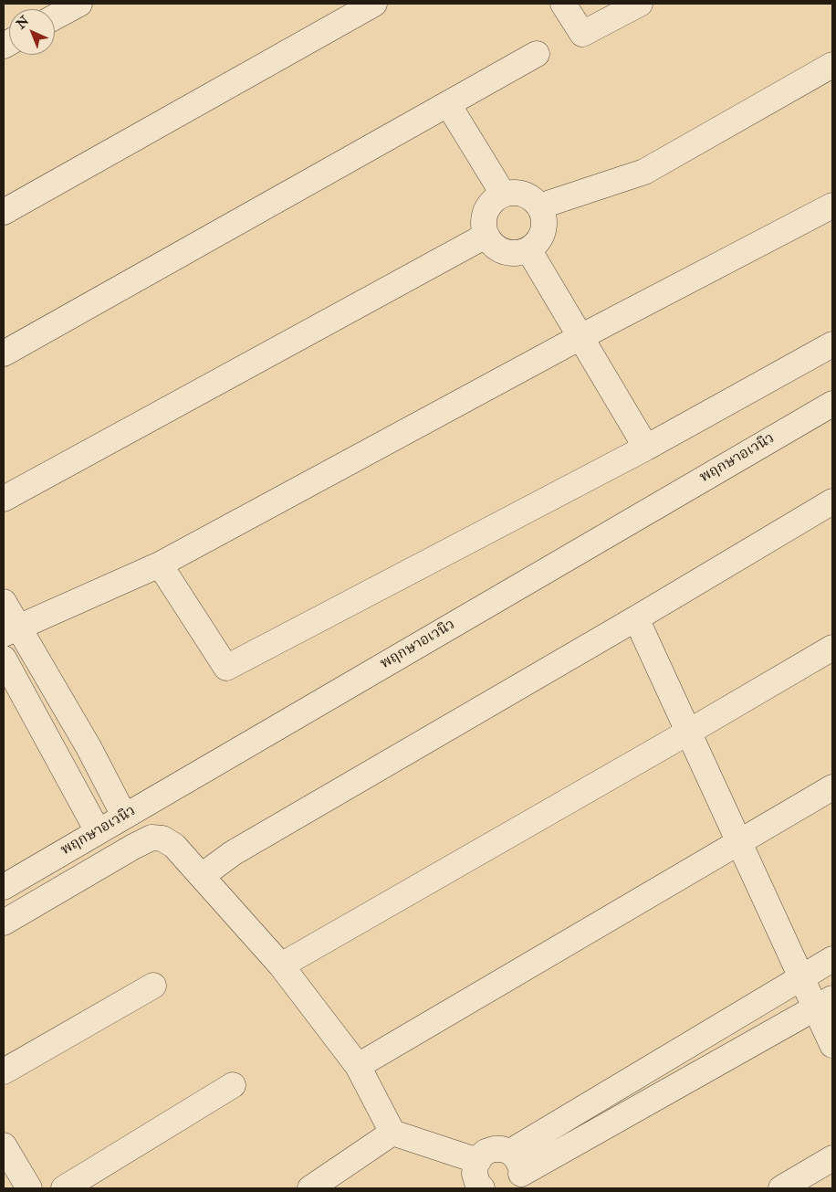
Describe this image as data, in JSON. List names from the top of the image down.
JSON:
{
  "streets": {
    "street": ["พฤกษาอเวนิว"]
  },
  "north": "top left"
}
